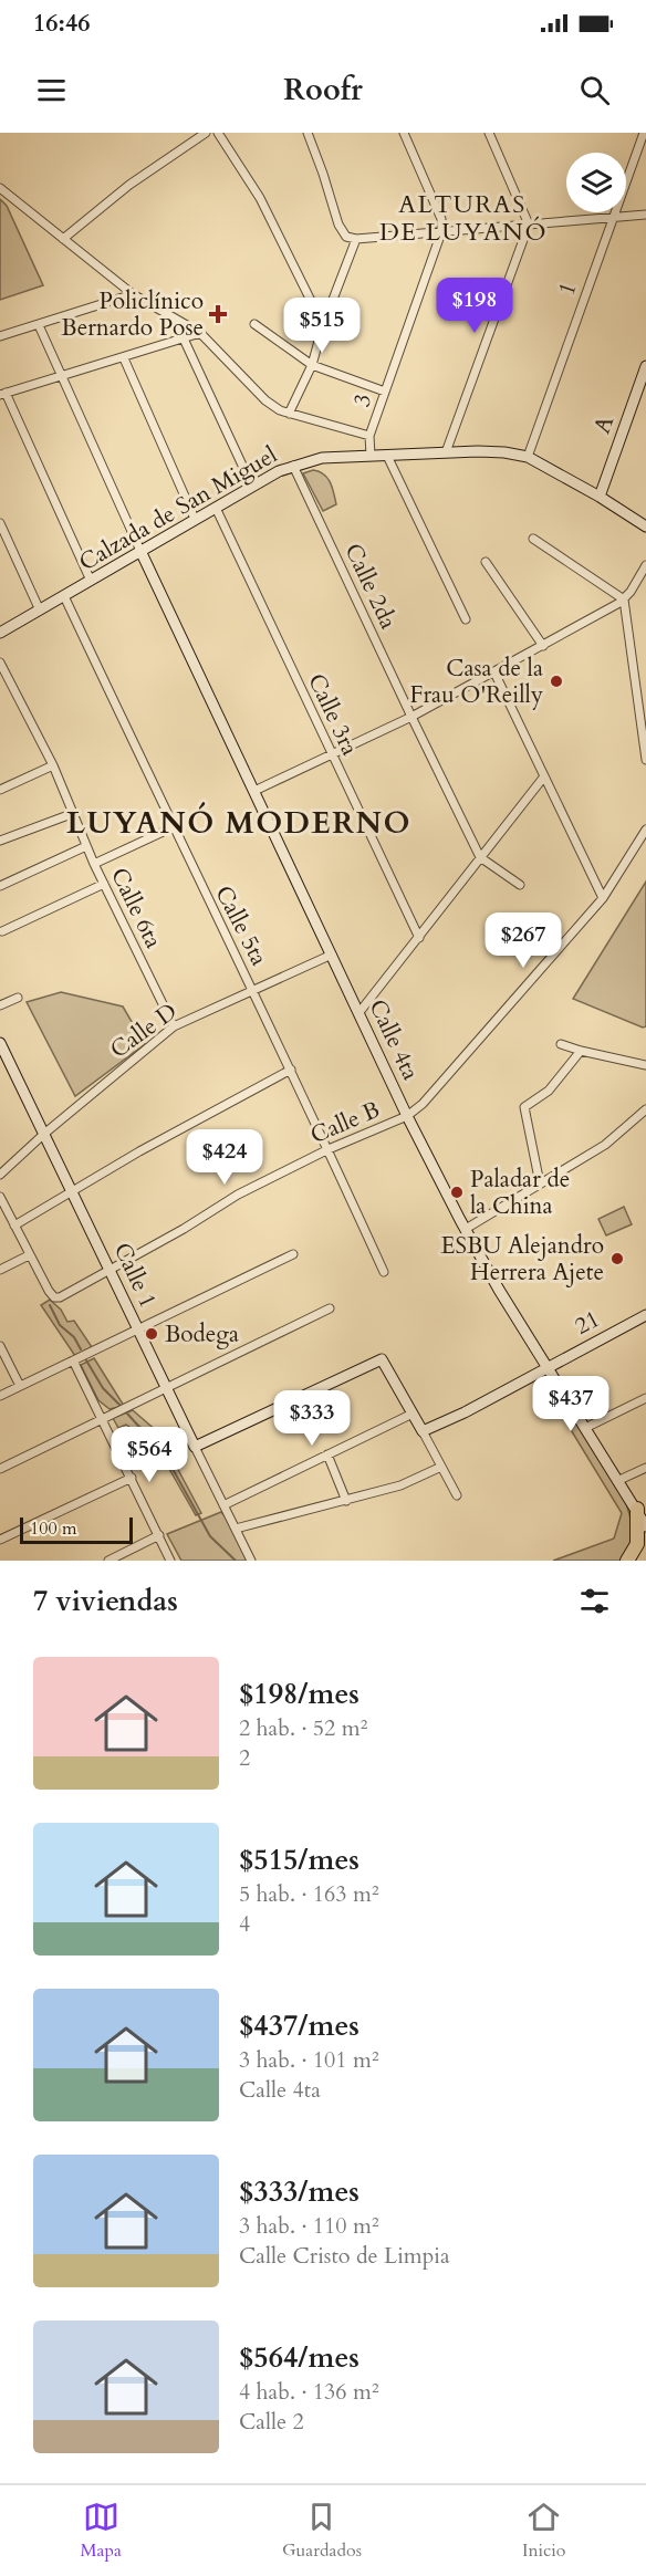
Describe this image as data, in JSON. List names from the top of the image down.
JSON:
{
  "streets": {
    "main road": [
      "A",
      "Calzada de San Miguel",
      "Calle 4ta",
      "Calle 1",
      "21"
    ],
    "street": [
      "1",
      "3",
      "Calle 2da",
      "Calle 3ra",
      "Calle 6ta",
      "Calle 5ta",
      "Calle D",
      "Calle B"
    ]
  },
  "crossings": [
    ["1", "Calzada de San Miguel"],
    ["3", "Calzada de San Miguel"],
    ["A", "Calzada de San Miguel"],
    ["Calzada de San Miguel", "Calle 2da"],
    ["Calzada de San Miguel", "Calle 3ra"],
    ["Calzada de San Miguel", "Calle 5ta"],
    ["Calzada de San Miguel", "Calle 4ta"],
    ["Calle 6ta", "Calle D"],
    ["Calle 5ta", "Calle D"],
    ["Calle 5ta", "Calle B"],
    ["Calle D", "Calle 4ta"],
    ["Calle D", "Calle 1"],
    ["Calle 4ta", "Calle B"],
    ["Calle 4ta", "21"],
    ["Calle B", "Calle 1"]
  ],
  "districts": ["ALTURAS DE LUYANÓ", "LUYANÓ MODERNO"],
  "places": {
    "health": ["Policlínico Bernardo Pose"],
    "other": [
      "Casa de la Frau O'Reilly",
      "Paladar de la China",
      "ESBU Alejandro Herrera Ajete",
      "Bodega"
    ]
  },
  "scale_bar": "100 m",
  "page": {
    "status": "16:46",
    "header": "Roofr",
    "price": [
      "$198",
      "$515",
      "$267",
      "$424",
      "$437",
      "$333",
      "$564"
    ],
    "scale": "100 m",
    "heading": "7 viviendas",
    "list": [
      {
        "name": "$198/mes",
        "note": "2 hab. · 52 m² · 2"
      },
      {
        "name": "$515/mes",
        "note": "5 hab. · 163 m² · 4"
      },
      {
        "name": "$437/mes",
        "note": "3 hab. · 101 m² · Calle 4ta"
      },
      {
        "name": "$333/mes",
        "note": "3 hab. · 110 m² · Calle Cristo de Limpia"
      },
      {
        "name": "$564/mes",
        "note": "4 hab. · 136 m² · Calle 2"
      }
    ],
    "tabs": ["Mapa", "Guardados", "Inicio"]
  }
}
